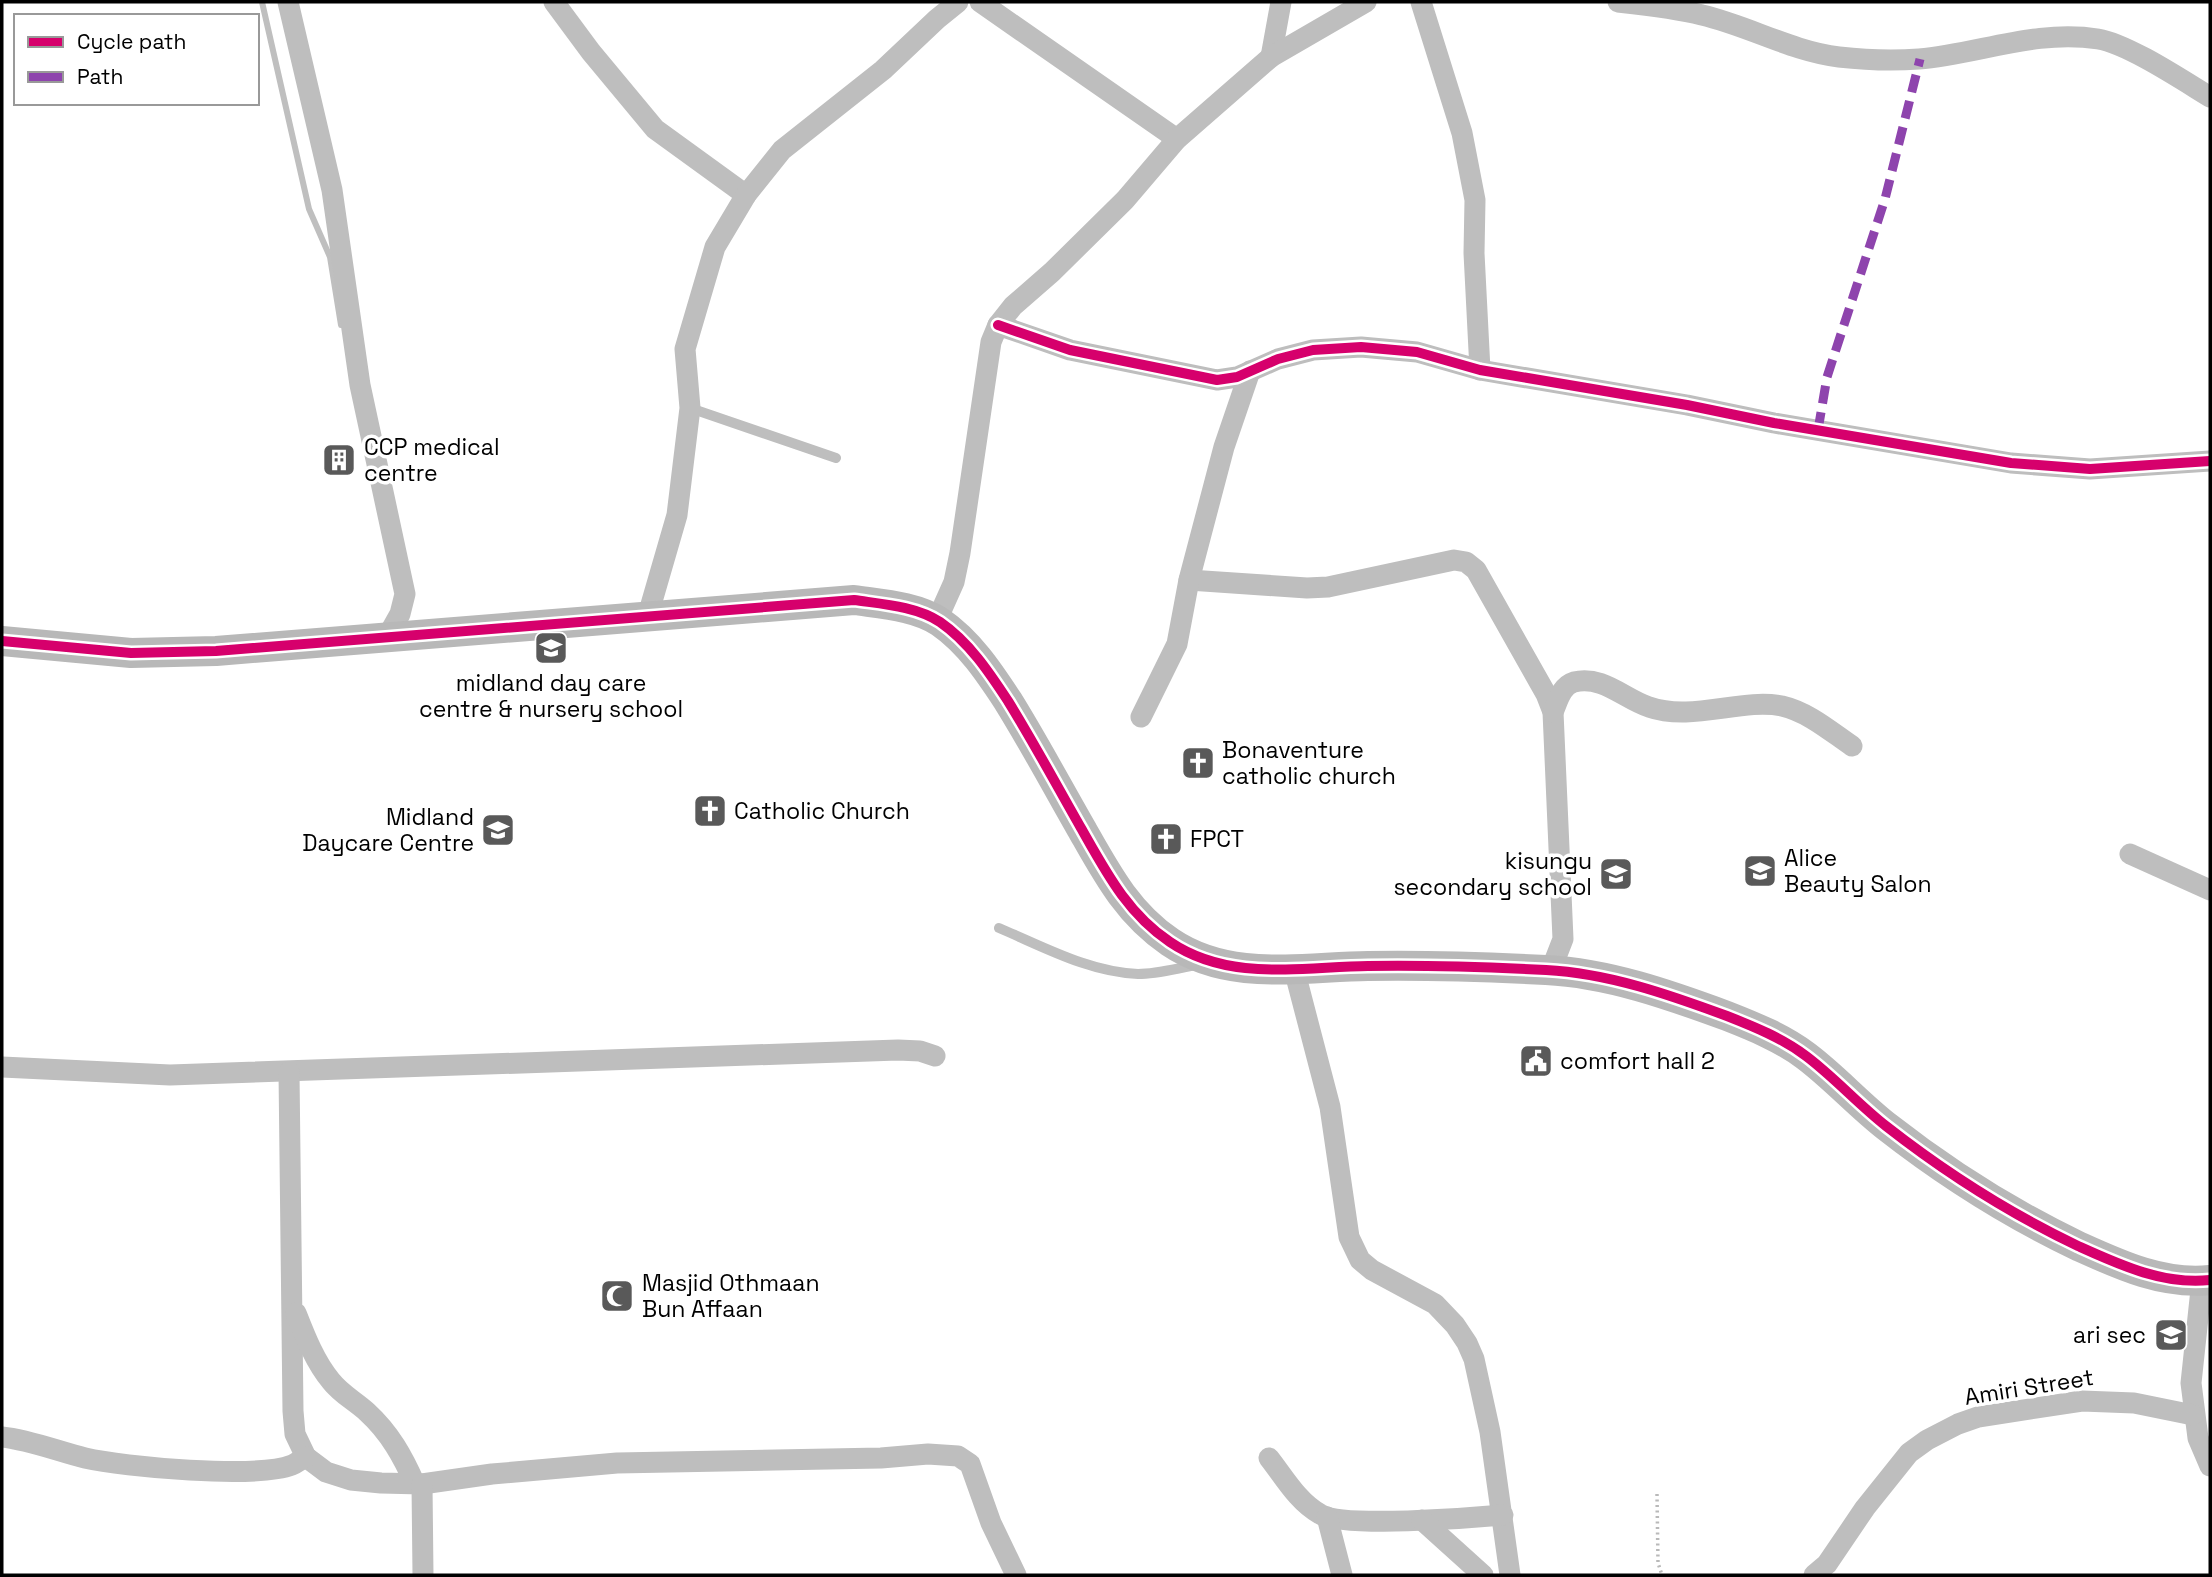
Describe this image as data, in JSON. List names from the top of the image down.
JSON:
{
  "streets": {
    "street": ["Amiri Street"]
  },
  "places": {
    "building": ["CCP medical centre"],
    "school or university": [
      "midland day care centre & nursery school",
      "Midland Daycare Centre",
      "Alice Beauty Salon",
      "kisungu secondary school",
      "ari sec"
    ],
    "church": ["Bonaventure catholic church", "Catholic Church", "FPCT"],
    "public building": ["comfort hall 2"],
    "mosque": ["Masjid Othmaan Bun Affaan"]
  },
  "legend": ["Cycle path", "Path"]
}
